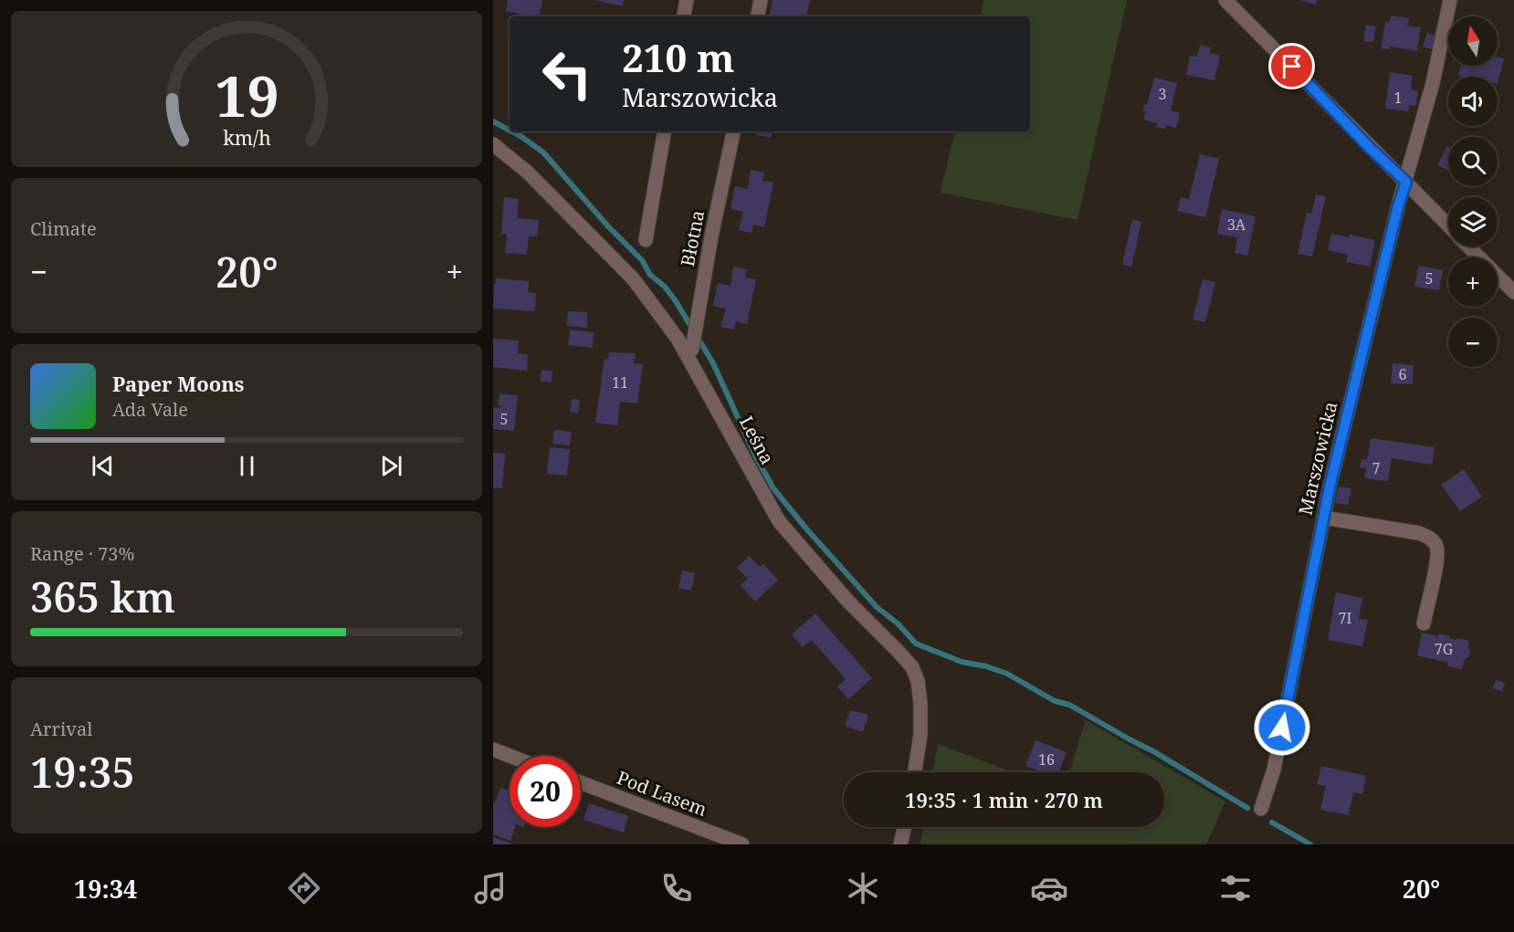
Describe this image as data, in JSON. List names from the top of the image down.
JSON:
{
  "streets": {
    "street": [
      "Błotna",
      "Leśna",
      "Marszowicka",
      "Pod Lasem"
    ]
  },
  "crossings": [
    ["Błotna", "Leśna"]
  ],
  "house_numbers": [
    "3",
    "1",
    "3A",
    "5",
    "6",
    "11",
    "5",
    "7",
    "7I",
    "7G",
    "16"
  ],
  "north": "top",
  "page": {
    "map_buttons": ["+", "−"],
    "turn": ["210 m", "Marszowicka"],
    "tile": [
      "Climate",
      ["Range · 73%", "365 km"],
      ["Arrival", "19:35"]
    ],
    "heat": ["−", "20°", "+"],
    "song": ["Paper Moons", "Ada Vale"],
    "limit": "20",
    "trip": "19:35 · 1 min · 270 m",
    "tabs": ["19:34", "20°"],
    "gauge": ["19", "km/h"]
  }
}
